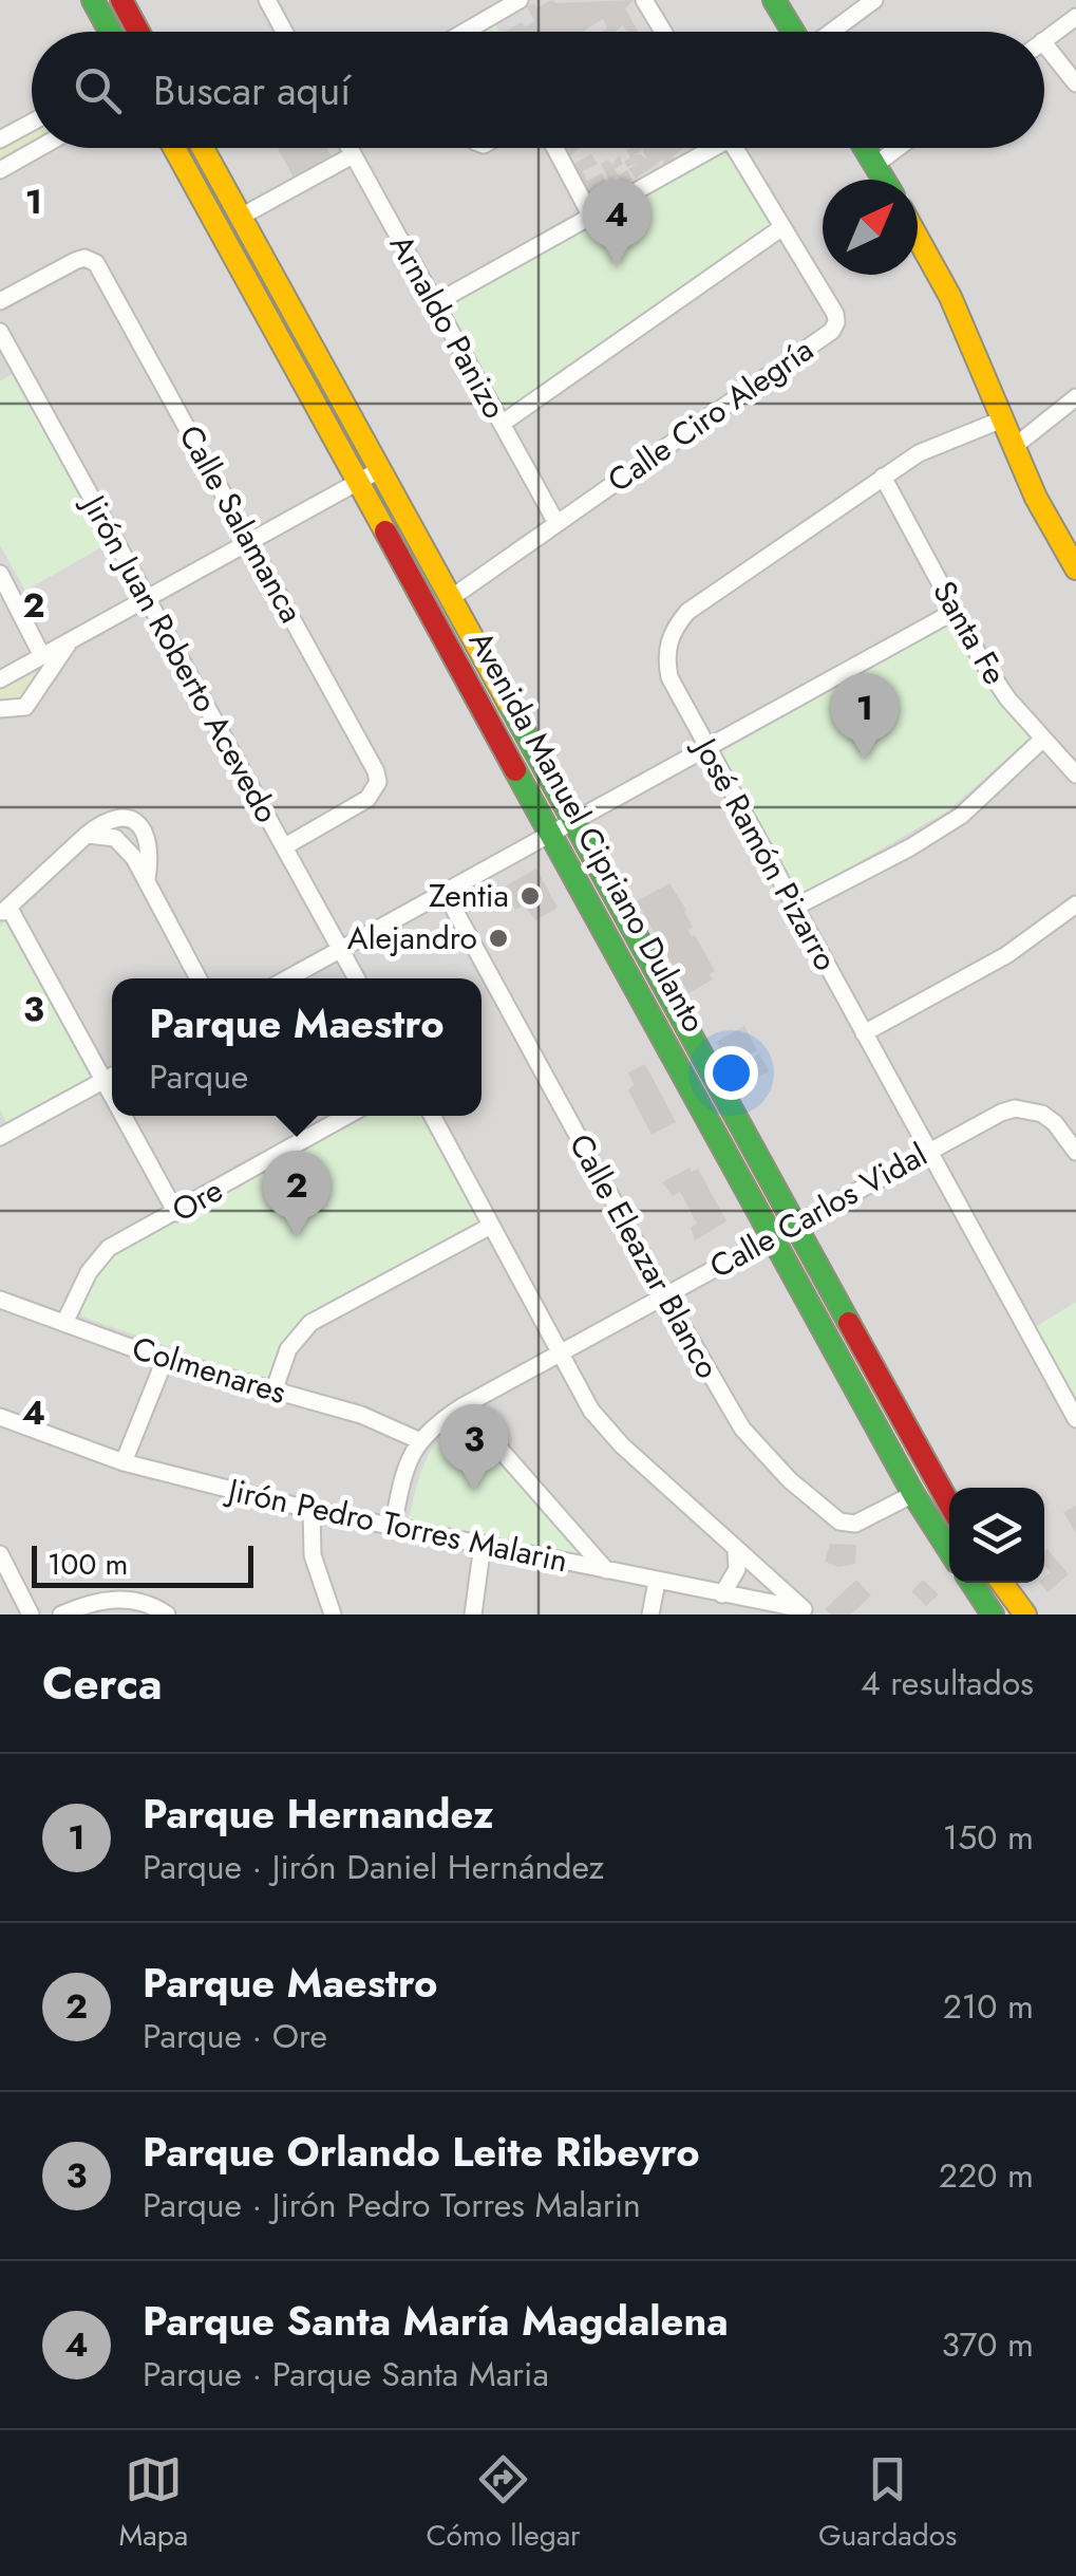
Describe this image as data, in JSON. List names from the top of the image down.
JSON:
{
  "streets": {
    "main road": ["Avenida Manuel Cipriano Dulanto"],
    "street": [
      "Arnaldo Panizo",
      "Calle Ciro Alegría",
      "Calle Salamanca",
      "Santa Fe",
      "Jirón Juan Roberto Acevedo",
      "José Ramón Pizarro",
      "Ore",
      "Calle Carlos Vidal",
      "Calle Eleazar Blanco",
      "Colmenares",
      "Jirón Pedro Torres Malarin"
    ]
  },
  "crossings": [
    ["Arnaldo Panizo", "Calle Ciro Alegría"],
    ["Calle Ciro Alegría", "Avenida Manuel Cipriano Dulanto"],
    ["Calle Salamanca", "Jirón Juan Roberto Acevedo"],
    ["Santa Fe", "José Ramón Pizarro"],
    ["Avenida Manuel Cipriano Dulanto", "Calle Carlos Vidal"],
    ["Avenida Manuel Cipriano Dulanto", "Calle Eleazar Blanco"],
    ["José Ramón Pizarro", "Calle Carlos Vidal"],
    ["Ore", "Colmenares"],
    ["Calle Carlos Vidal", "Calle Eleazar Blanco"],
    ["Calle Carlos Vidal", "Colmenares"]
  ],
  "places": ["Zentia", "Alejandro"],
  "scale_bar": "100 m",
  "north": "top right",
  "page": {
    "search": "Buscar aquí",
    "pins": [
      "4",
      "1",
      "2",
      "3"
    ],
    "popup": ["Parque Maestro", "Parque"],
    "scale": "100 m",
    "heading": ["Cerca", "4 resultados"],
    "list": [
      {
        "mark": "1",
        "name": "Parque Hernandez",
        "note": "Parque · Jirón Daniel Hernández",
        "value": "150 m"
      },
      {
        "mark": "2",
        "name": "Parque Maestro",
        "note": "Parque · Ore",
        "value": "210 m"
      },
      {
        "mark": "3",
        "name": "Parque Orlando Leite Ribeyro",
        "note": "Parque · Jirón Pedro Torres Malarin",
        "value": "220 m"
      },
      {
        "mark": "4",
        "name": "Parque Santa María Magdalena",
        "note": "Parque · Parque Santa Maria",
        "value": "370 m"
      }
    ],
    "nav": ["Mapa", "Cómo llegar", "Guardados"]
  },
  "grid": {
    "rows": [
      "1",
      "2",
      "3",
      "4"
    ]
  }
}
